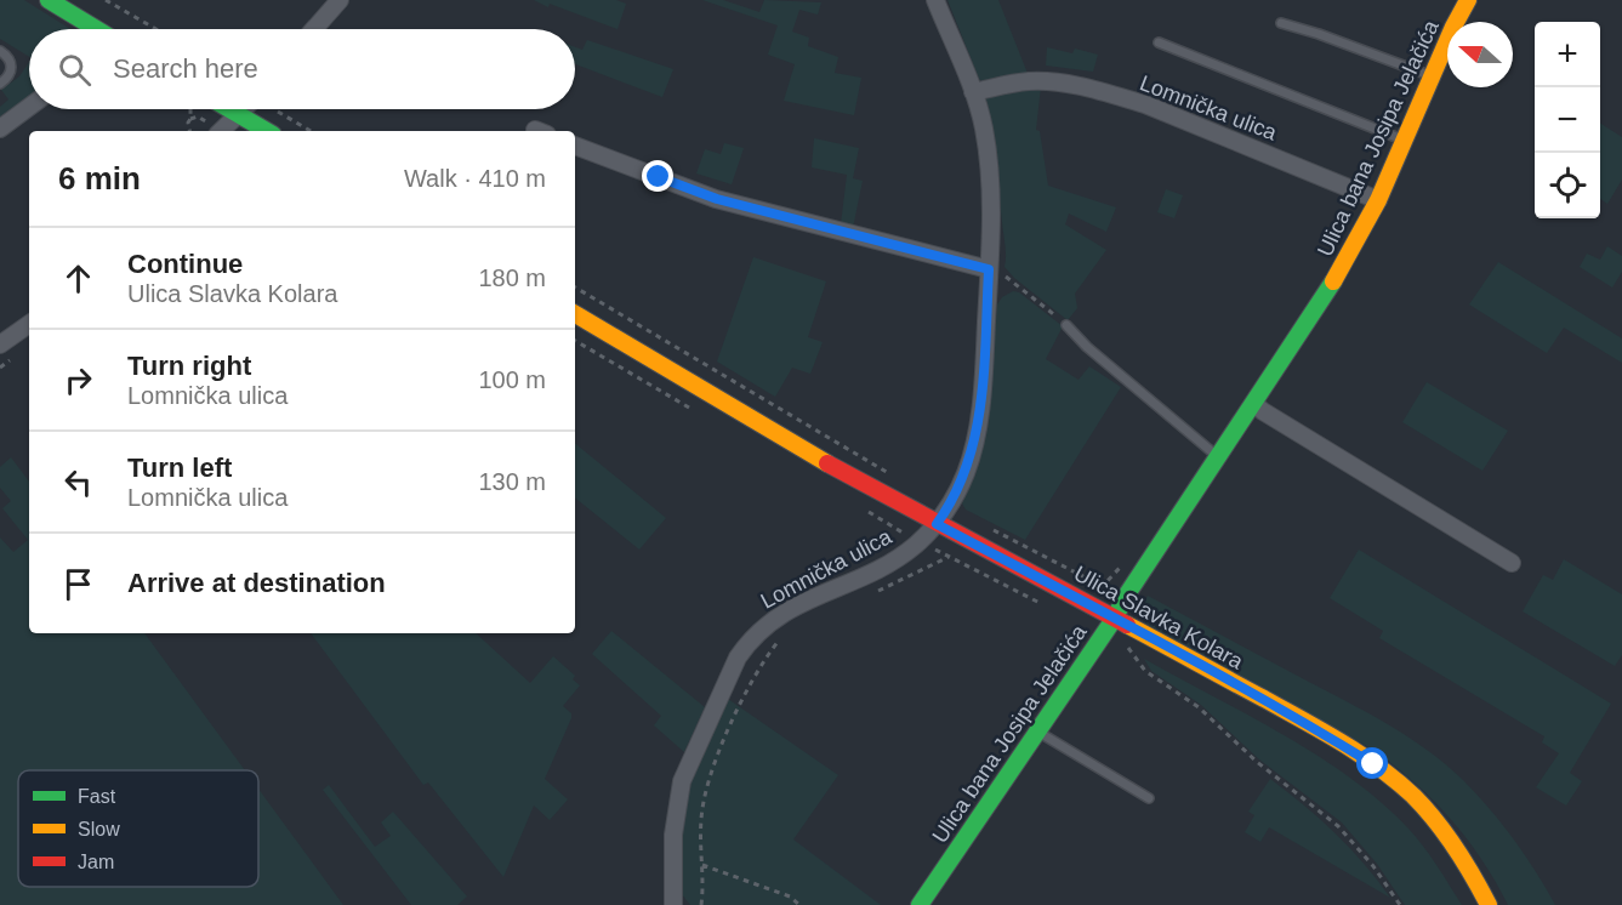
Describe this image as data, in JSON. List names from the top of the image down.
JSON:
{
  "streets": {
    "main road": ["Ulica bana Josipa Jelačića", "Ulica Slavka Kolara"],
    "street": ["Lomnička ulica"]
  },
  "crossings": [
    ["Lomnička ulica", "Ulica bana Josipa Jelačića"],
    ["Lomnička ulica", "Ulica Slavka Kolara"],
    ["Ulica bana Josipa Jelačića", "Ulica Slavka Kolara"]
  ],
  "legend": ["Fast", "Slow", "Jam"],
  "north": "left",
  "page": {
    "map_buttons": ["+", "−"],
    "search": "Search here",
    "heading": ["6 min", "Walk · 410 m"],
    "list": [
      ["Continue", "Ulica Slavka Kolara", "180 m"],
      ["Turn right", "Lomnička ulica", "100 m"],
      ["Turn left", "Lomnička ulica", "130 m"],
      "Arrive at destination"
    ]
  }
}
